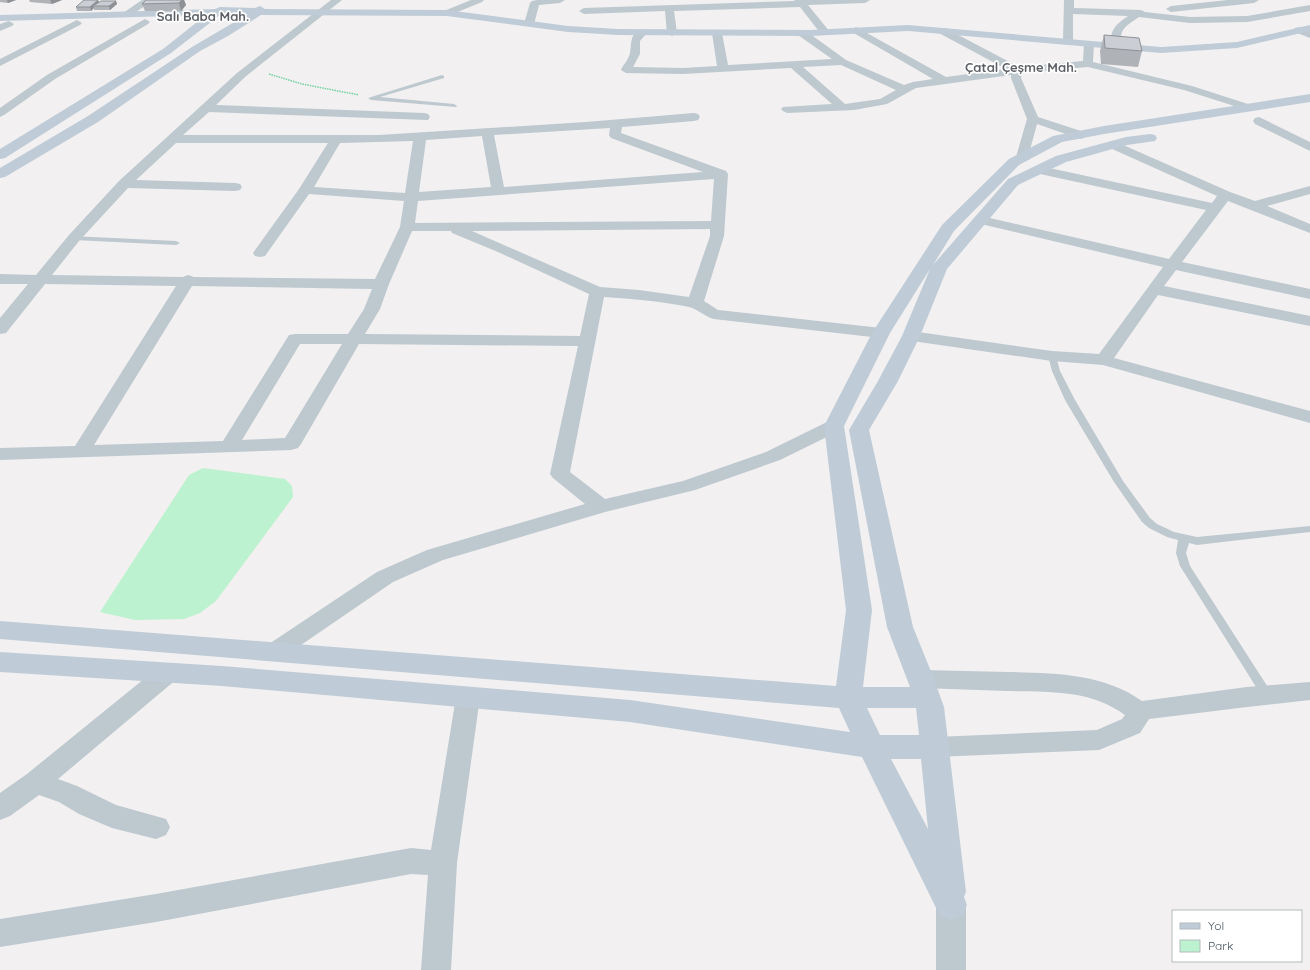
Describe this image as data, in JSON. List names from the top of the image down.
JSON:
{
  "districts": ["Salı Baba Mah.", "Çatal Çeşme Mah."],
  "legend": ["Yol", "Park"]
}
